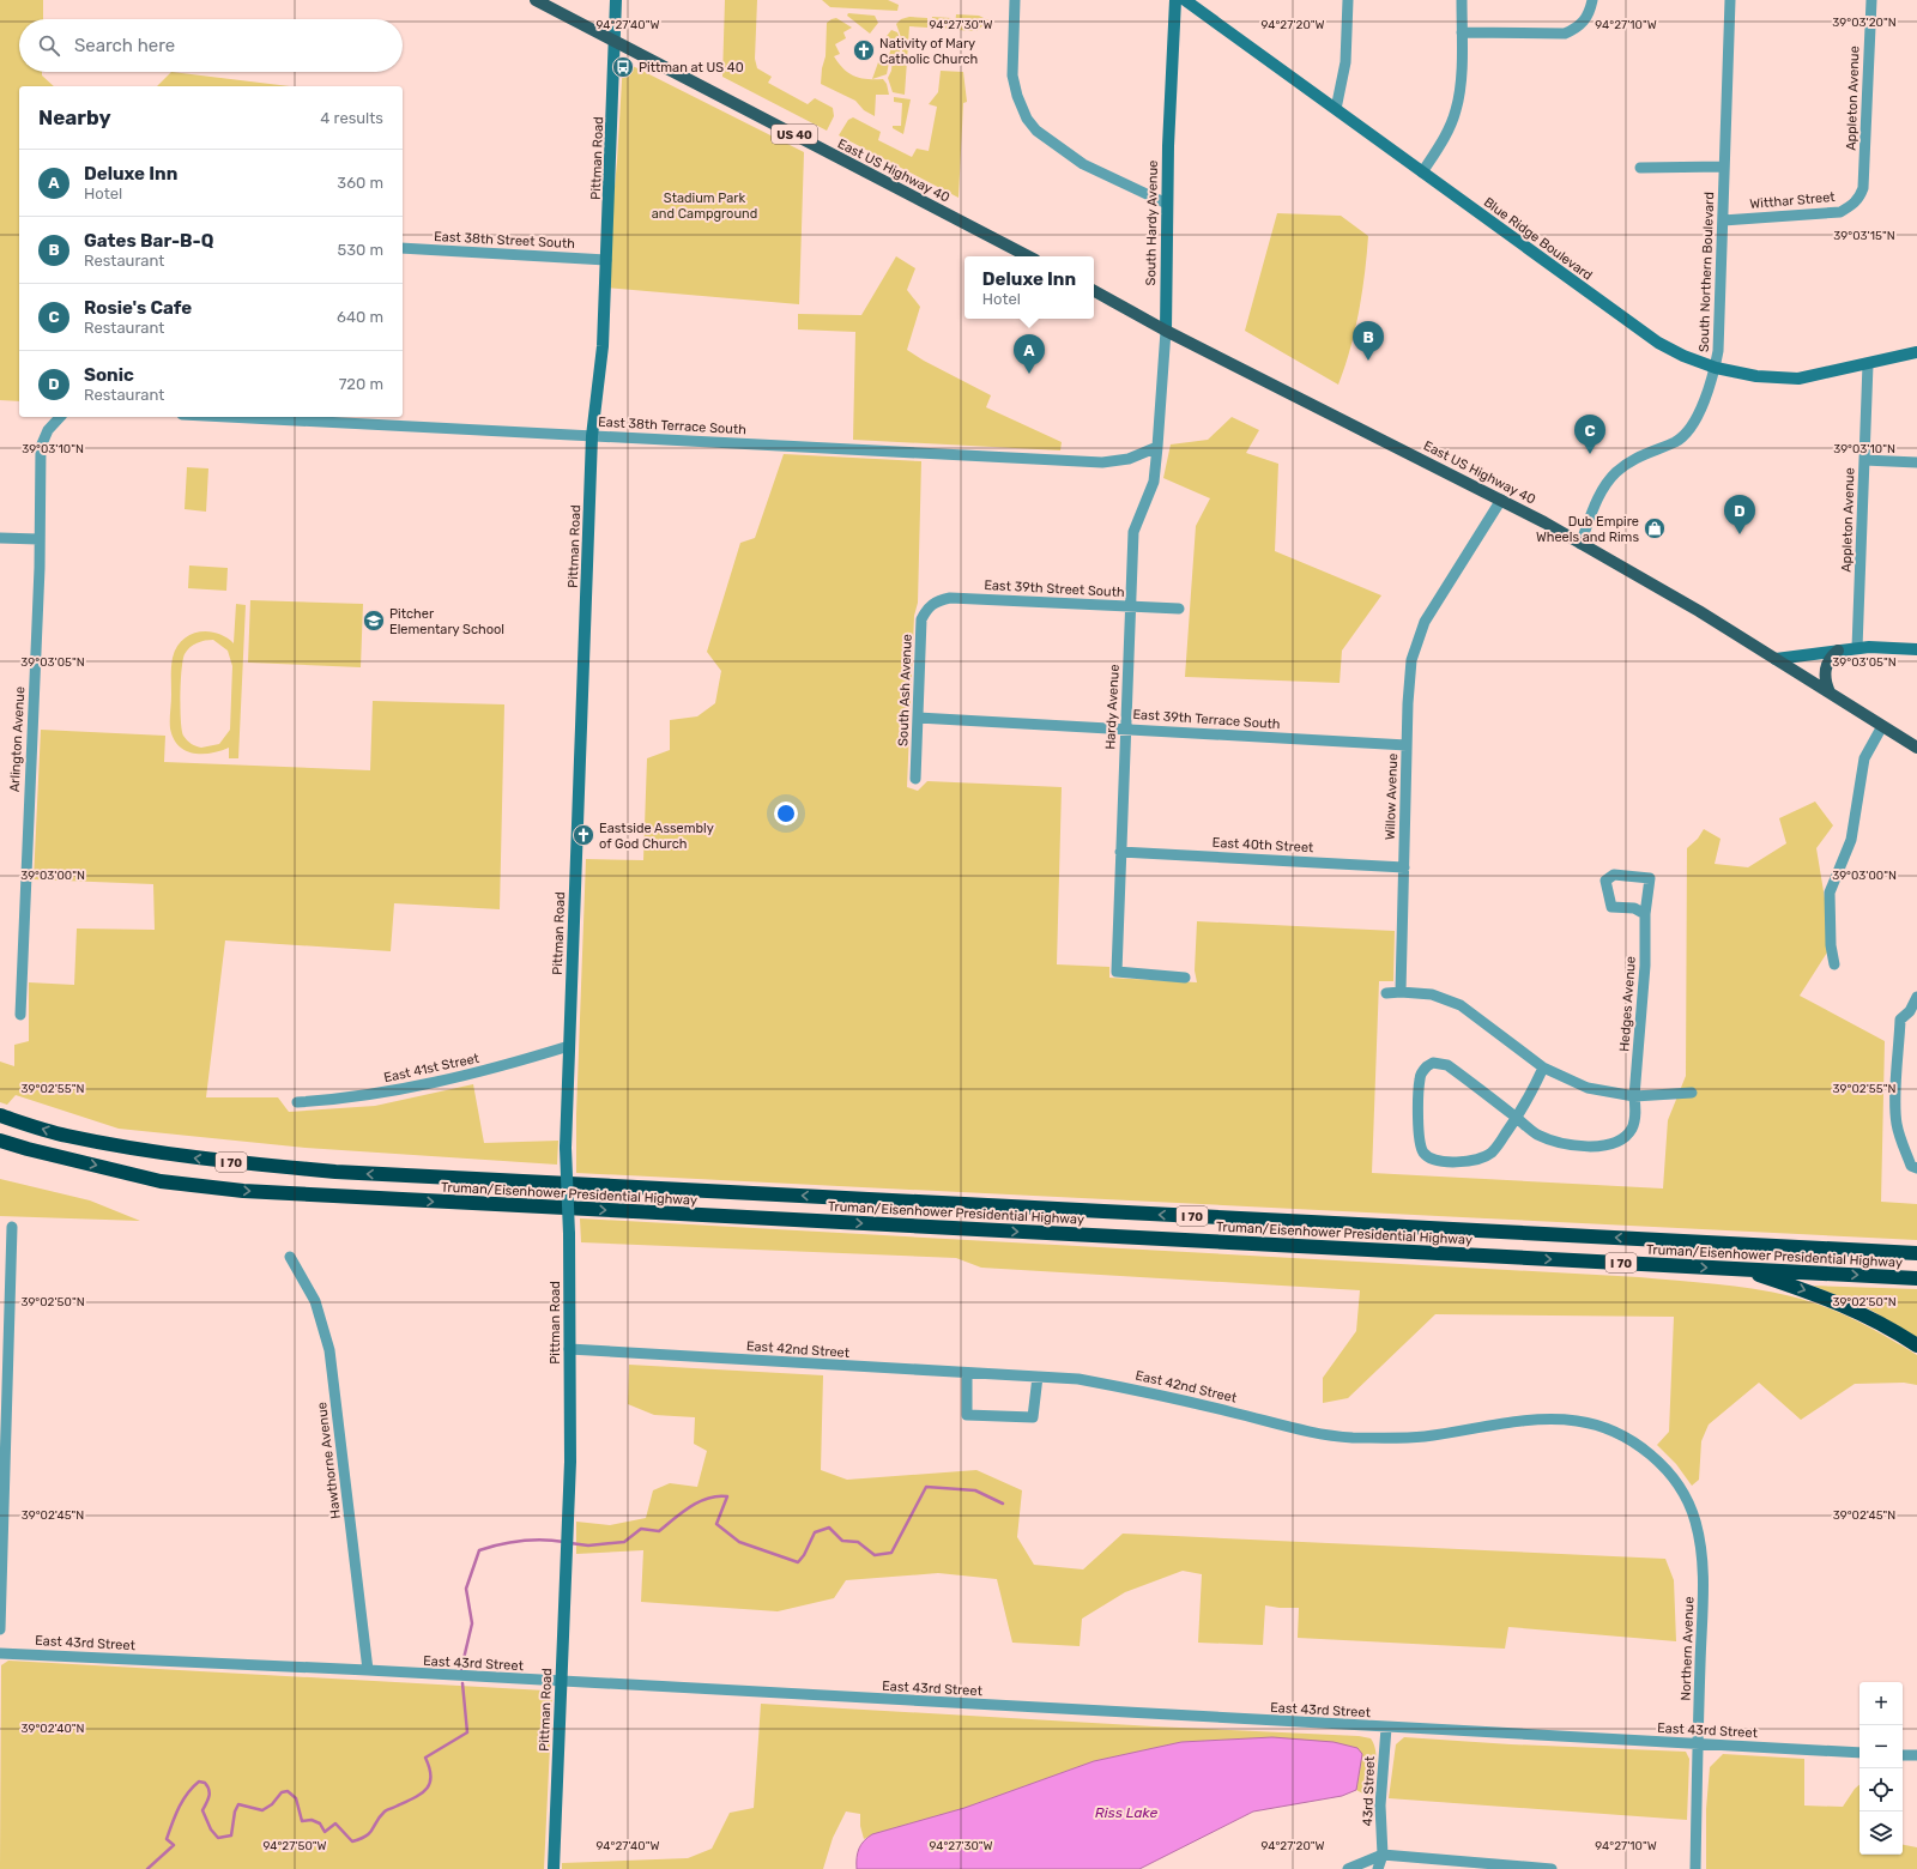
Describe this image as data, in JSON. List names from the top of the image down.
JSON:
{
  "streets": {
    "highway": ["I 70", "Truman/Eisenhower Presidential Highway"],
    "main road": ["US 40", "East US Highway 40"],
    "street": [
      "Appleton Avenue",
      "Pittman Road",
      "Witthar Street",
      "South Hardy Avenue",
      "Blue Ridge Boulevard",
      "East 38th Street South",
      "South Northern Boulevard",
      "East 38th Terrace South",
      "East 39th Street South",
      "South Ash Avenue",
      "Hardy Avenue",
      "East 39th Terrace South",
      "Arlington Avenue",
      "Willow Avenue",
      "East 40th Street",
      "Hedges Avenue",
      "East 41st Street",
      "East 42nd Street",
      "Hawthorne Avenue",
      "East 43rd Street",
      "Northern Avenue",
      "43rd Street"
    ]
  },
  "crossings": [
    ["Appleton Avenue", "Witthar Street"],
    ["Appleton Avenue", "Blue Ridge Boulevard"],
    ["Pittman Road", "East US Highway 40"],
    ["Pittman Road", "East 38th Street South"],
    ["Pittman Road", "East 38th Terrace South"],
    ["Pittman Road", "East 41st Street"],
    ["Pittman Road", "East 42nd Street"],
    ["Pittman Road", "East 43rd Street"],
    ["East US Highway 40", "South Hardy Avenue"],
    ["East US Highway 40", "South Northern Boulevard"],
    ["East US Highway 40", "Willow Avenue"],
    ["Witthar Street", "South Northern Boulevard"],
    ["South Hardy Avenue", "East 38th Terrace South"],
    ["South Hardy Avenue", "Hardy Avenue"],
    ["Blue Ridge Boulevard", "South Northern Boulevard"],
    ["East 38th Terrace South", "Hardy Avenue"],
    ["East 39th Street South", "South Ash Avenue"],
    ["East 39th Street South", "Hardy Avenue"],
    ["South Ash Avenue", "East 39th Terrace South"],
    ["Hardy Avenue", "East 39th Terrace South"],
    ["Hardy Avenue", "East 40th Street"],
    ["East 39th Terrace South", "Willow Avenue"],
    ["Willow Avenue", "East 40th Street"],
    ["East 42nd Street", "Northern Avenue"],
    ["Hawthorne Avenue", "East 43rd Street"],
    ["East 43rd Street", "Northern Avenue"],
    ["East 43rd Street", "43rd Street"]
  ],
  "water": ["Riss Lake"],
  "parks": ["Stadium Park and Campground"],
  "places": {
    "church": ["Nativity of Mary Catholic Church", "Eastside Assembly of God Church"],
    "bus stop": ["Pittman at US 40"],
    "shop": ["Dub Empire Wheels and Rims"],
    "school or university": ["Pitcher Elementary School"]
  },
  "page": {
    "search": "Search here",
    "heading": ["Nearby", "4 results"],
    "list": [
      {
        "mark": "A",
        "name": "Deluxe Inn",
        "note": "Hotel",
        "value": "360 m"
      },
      {
        "mark": "B",
        "name": "Gates Bar-B-Q",
        "note": "Restaurant",
        "value": "530 m"
      },
      {
        "mark": "C",
        "name": "Rosie's Cafe",
        "note": "Restaurant",
        "value": "640 m"
      },
      {
        "mark": "D",
        "name": "Sonic",
        "note": "Restaurant",
        "value": "720 m"
      }
    ],
    "popup": ["Deluxe Inn", "Hotel"],
    "pins": [
      "B",
      "A",
      "C",
      "D"
    ],
    "map_buttons": ["+", "−"]
  },
  "coordinates": [
    "39°03'20\"N",
    "94°27'40\"W",
    "94°27'30\"W",
    "94°27'20\"W",
    "94°27'10\"W",
    "39°03'15\"N",
    "39°03'10\"N",
    "39°03'05\"N",
    "39°03'00\"N",
    "39°02'55\"N",
    "39°02'50\"N",
    "39°02'45\"N",
    "39°02'40\"N",
    "94°27'50\"W"
  ]
}
